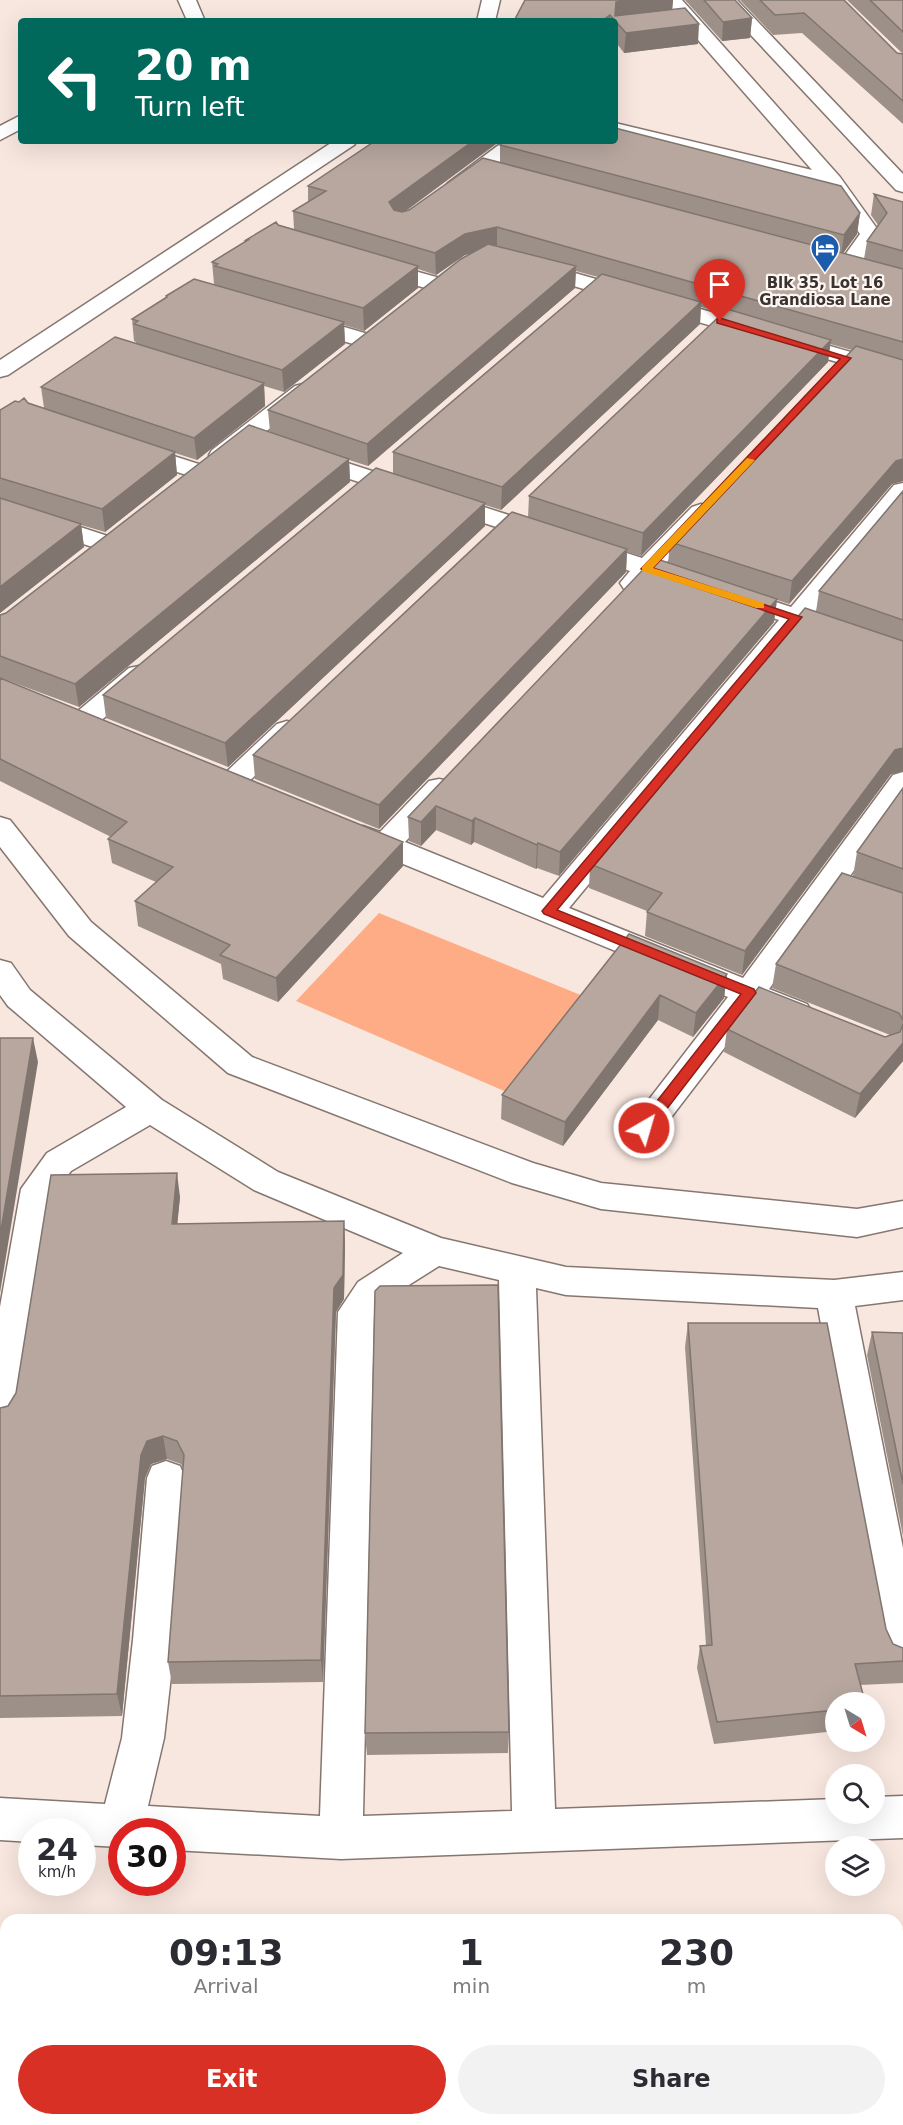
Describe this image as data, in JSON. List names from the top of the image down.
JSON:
{
  "places": {
    "hotel": ["Blk 35, Lot 16 Grandiosa Lane"]
  },
  "north": "bottom right",
  "page": {
    "turn": ["20 m", "Turn left"],
    "speed": "24 km/h",
    "limit": "30",
    "eta": [
      "09:13",
      "Arrival",
      "1",
      "min",
      "230",
      "m"
    ],
    "buttons": ["Exit", "Share"]
  }
}
